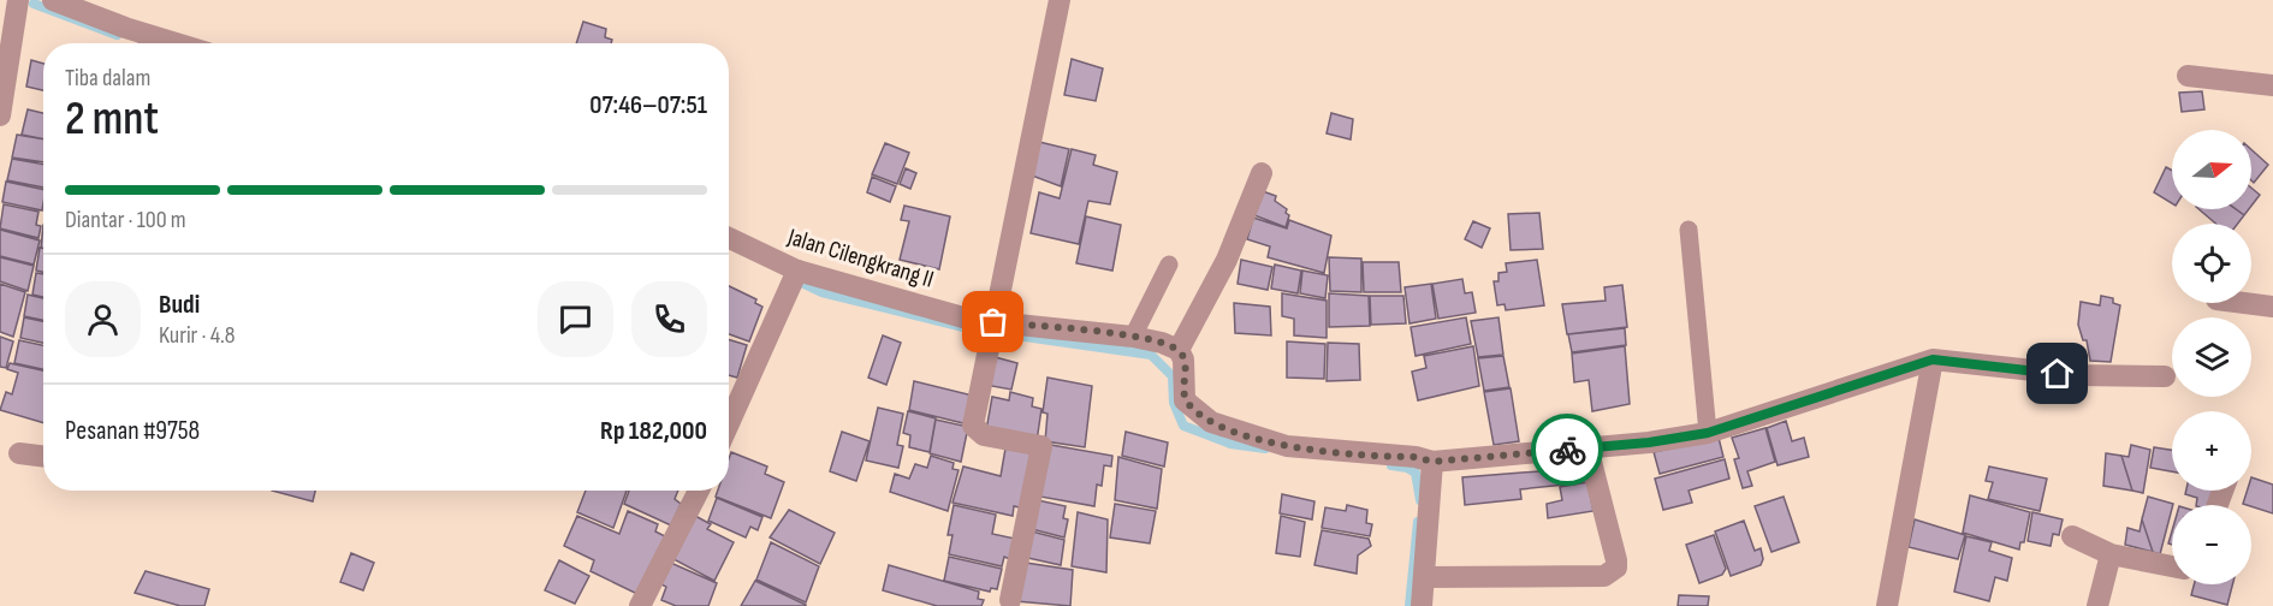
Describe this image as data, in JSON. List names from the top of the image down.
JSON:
{
  "streets": {
    "street": ["Jalan Cilengkrang II"]
  },
  "north": "right",
  "page": {
    "heading": ["2 mnt", "Tiba dalam", "07:46–07:51"],
    "panel": [
      "Budi",
      "Kurir · 4.8",
      "Pesanan #9758",
      "Rp 182,000"
    ],
    "map_buttons": ["+", "−"],
    "bar": "Diantar · 100 m"
  }
}
